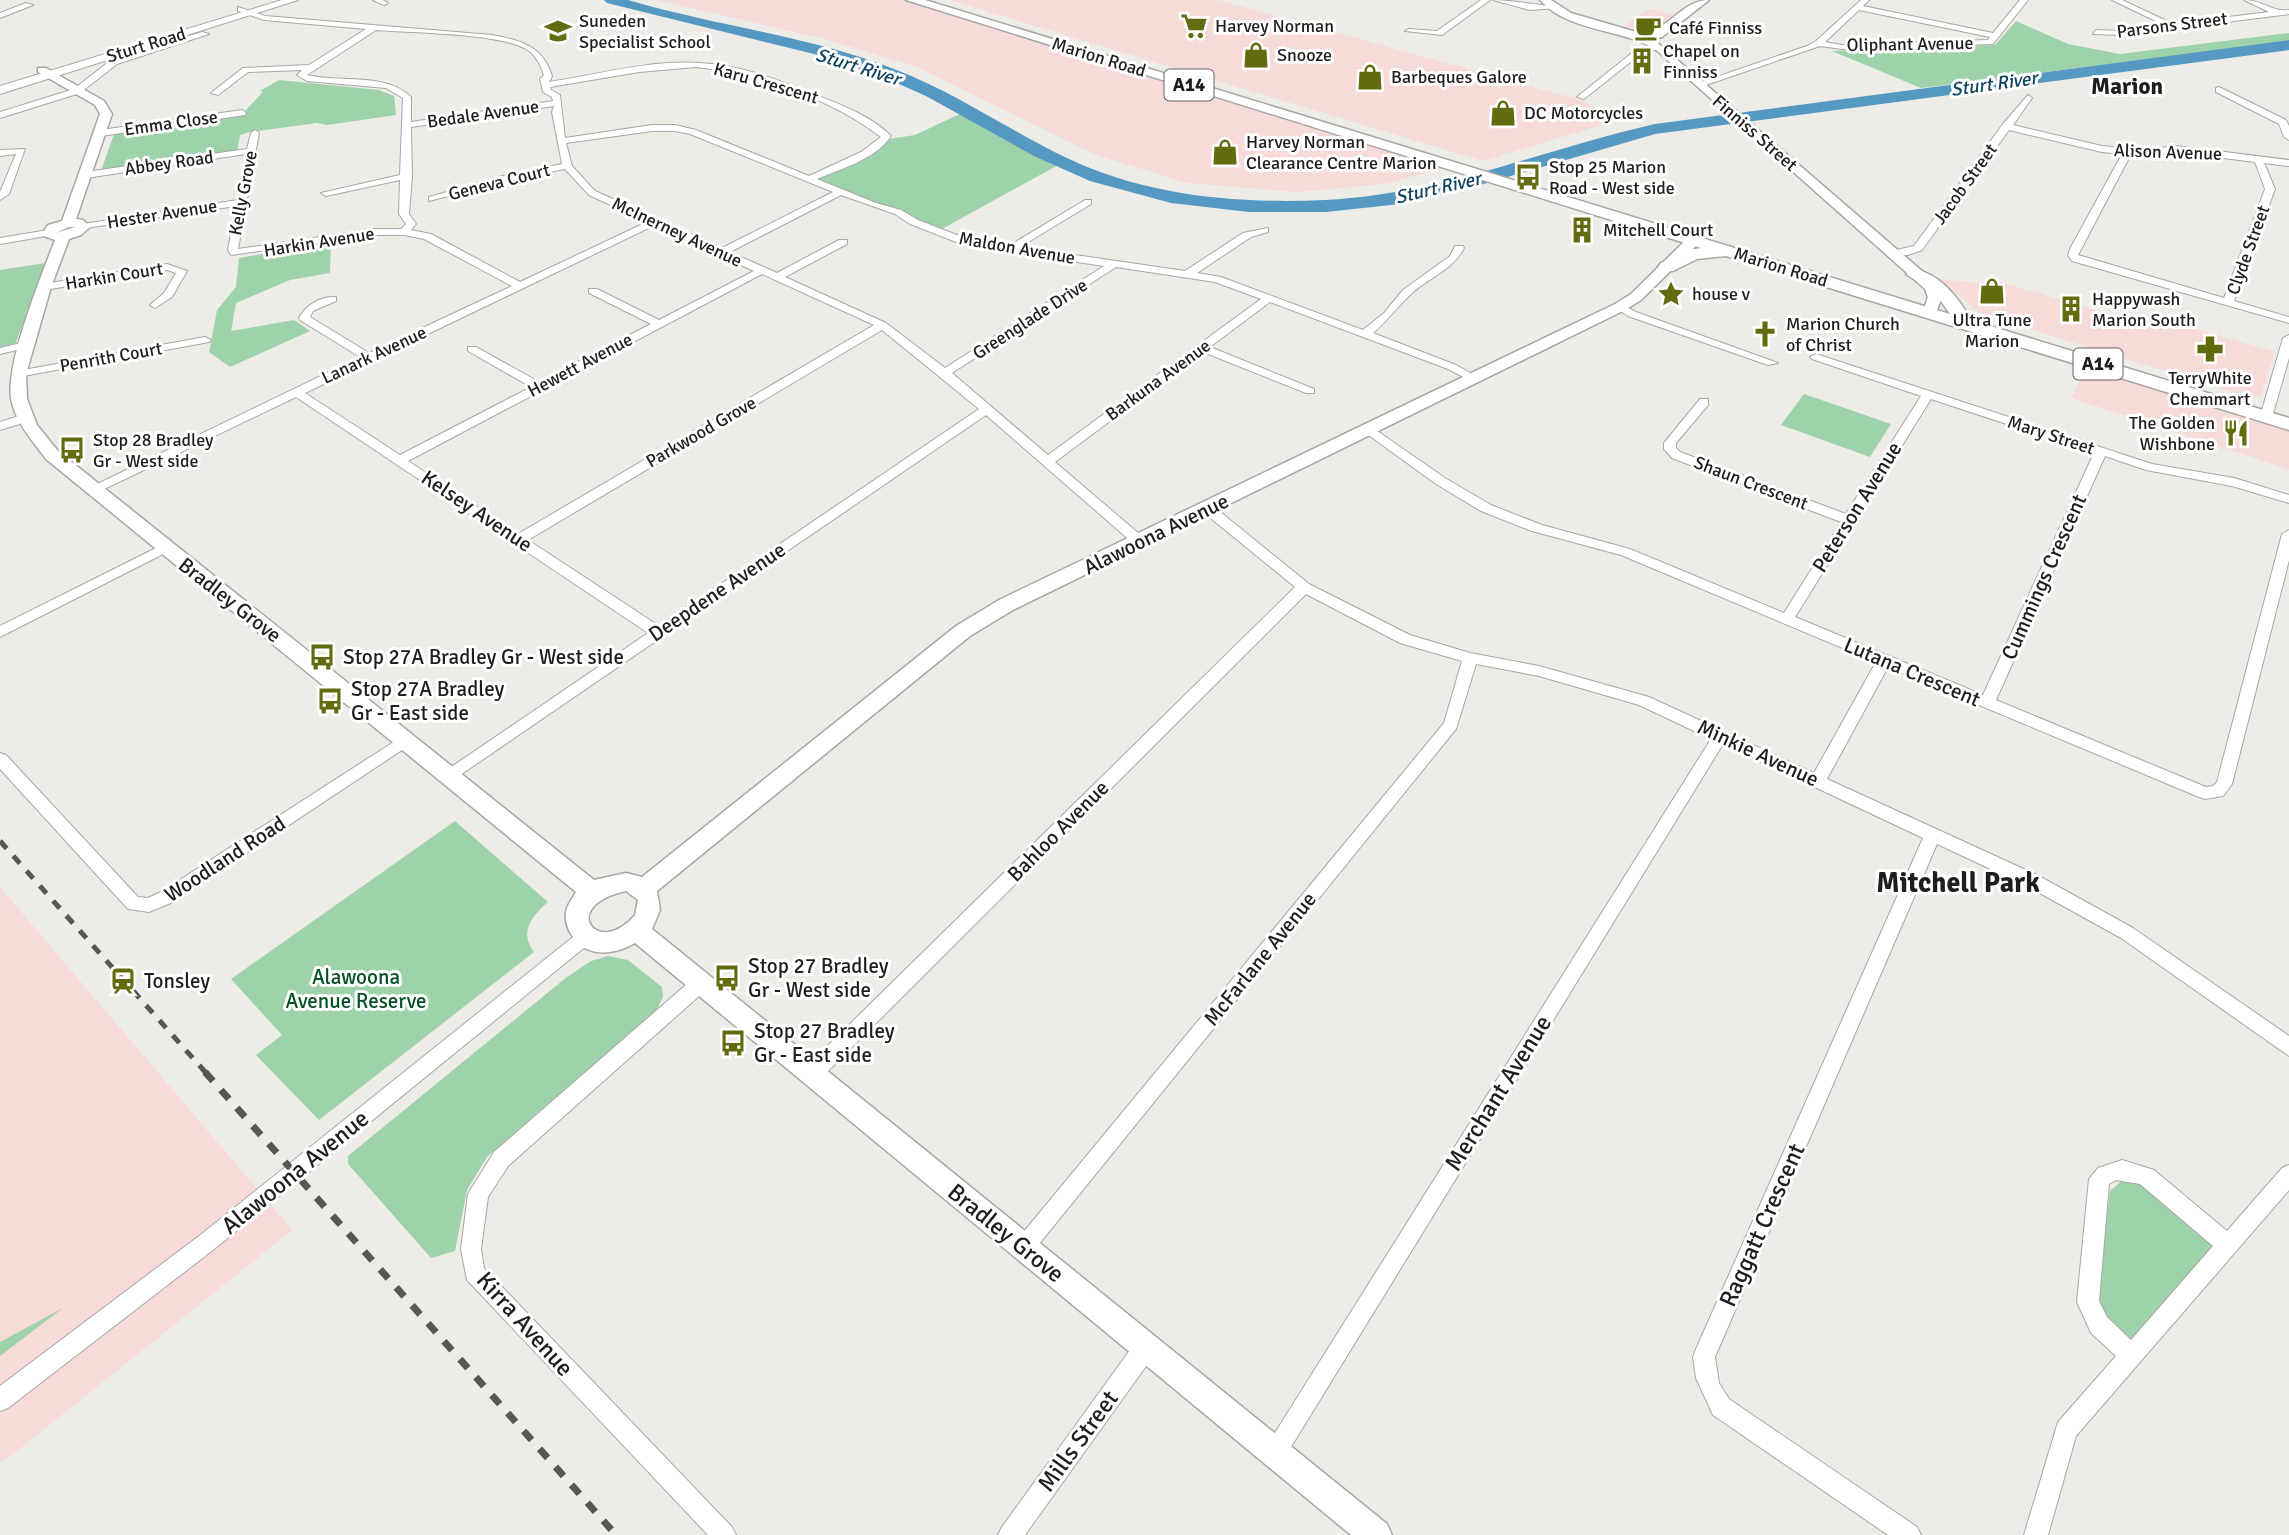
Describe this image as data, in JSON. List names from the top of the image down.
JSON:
{
  "streets": {
    "main road": ["Sturt Road", "Marion Road", "A14"],
    "street": [
      "Parsons Street",
      "Oliphant Avenue",
      "Karu Crescent",
      "Bedale Avenue",
      "Emma Close",
      "Finniss Street",
      "Alison Avenue",
      "Abbey Road",
      "Geneva Court",
      "Jacob Street",
      "Kelly Grove",
      "Hester Avenue",
      "McInerney Avenue",
      "Harkin Avenue",
      "Maldon Avenue",
      "Clyde Street",
      "Harkin Court",
      "Greenglade Drive",
      "Lanark Avenue",
      "Penrith Court",
      "Hewett Avenue",
      "Barkuna Avenue",
      "Parkwood Grove",
      "Mary Street",
      "Shaun Crescent",
      "Peterson Avenue",
      "Kelsey Avenue",
      "Alawoona Avenue",
      "Cummings Crescent",
      "Deepdene Avenue",
      "Bradley Grove",
      "Lutana Crescent",
      "Minkie Avenue",
      "Bahloo Avenue",
      "Woodland Road",
      "McFarlane Avenue",
      "Merchant Avenue",
      "Raggatt Crescent",
      "Kirra Avenue",
      "Mills Street"
    ]
  },
  "crossings": [
    ["Sturt Road", "Bradley Grove"],
    ["Marion Road", "Finniss Street"],
    ["Marion Road", "Alawoona Avenue"],
    ["Karu Crescent", "Maldon Avenue"],
    ["Emma Close", "Bradley Grove"],
    ["Finniss Street", "Jacob Street"],
    ["Alison Avenue", "Jacob Street"],
    ["Alison Avenue", "Clyde Street"],
    ["Abbey Road", "Kelly Grove"],
    ["Abbey Road", "Bradley Grove"],
    ["Geneva Court", "McInerney Avenue"],
    ["Kelly Grove", "Hester Avenue"],
    ["Kelly Grove", "Harkin Avenue"],
    ["McInerney Avenue", "Greenglade Drive"],
    ["McInerney Avenue", "Lanark Avenue"],
    ["McInerney Avenue", "Hewett Avenue"],
    ["McInerney Avenue", "Barkuna Avenue"],
    ["McInerney Avenue", "Parkwood Grove"],
    ["McInerney Avenue", "Alawoona Avenue"],
    ["McInerney Avenue", "Deepdene Avenue"],
    ["Harkin Avenue", "Lanark Avenue"],
    ["Maldon Avenue", "Greenglade Drive"],
    ["Maldon Avenue", "Barkuna Avenue"],
    ["Maldon Avenue", "Alawoona Avenue"],
    ["Harkin Court", "Bradley Grove"],
    ["Lanark Avenue", "Kelsey Avenue"],
    ["Lanark Avenue", "Bradley Grove"],
    ["Penrith Court", "Bradley Grove"],
    ["Hewett Avenue", "Kelsey Avenue"],
    ["Parkwood Grove", "Kelsey Avenue"],
    ["Mary Street", "Peterson Avenue"],
    ["Mary Street", "Cummings Crescent"],
    ["Shaun Crescent", "Peterson Avenue"],
    ["Peterson Avenue", "Lutana Crescent"],
    ["Kelsey Avenue", "Deepdene Avenue"],
    ["Alawoona Avenue", "Bradley Grove"],
    ["Alawoona Avenue", "Lutana Crescent"],
    ["Alawoona Avenue", "Minkie Avenue"],
    ["Cummings Crescent", "Lutana Crescent"],
    ["Deepdene Avenue", "Bradley Grove"],
    ["Bradley Grove", "Bahloo Avenue"],
    ["Bradley Grove", "Woodland Road"],
    ["Bradley Grove", "McFarlane Avenue"],
    ["Bradley Grove", "Merchant Avenue"],
    ["Bradley Grove", "Kirra Avenue"],
    ["Bradley Grove", "Mills Street"],
    ["Minkie Avenue", "Bahloo Avenue"],
    ["Minkie Avenue", "McFarlane Avenue"],
    ["Minkie Avenue", "Merchant Avenue"],
    ["Minkie Avenue", "Raggatt Crescent"]
  ],
  "districts": ["Marion", "Mitchell Park"],
  "water": ["Sturt River"],
  "parks": ["Alawoona Avenue Reserve"],
  "places": {
    "supermarket": ["Harvey Norman"],
    "cafe": ["Café Finniss"],
    "school or university": ["Suneden Specialist School"],
    "shop": [
      "Snooze",
      "Barbeques Galore",
      "DC Motorcycles",
      "Harvey Norman Clearance Centre Marion",
      "Ultra Tune Marion"
    ],
    "building": ["Chapel on Finniss", "Mitchell Court", "Happywash Marion South"],
    "bus stop": [
      "Stop 25 Marion Road - West side",
      "Stop 28 Bradley Gr - West side",
      "Stop 27A Bradley Gr - West side",
      "Stop 27A Bradley Gr - East side",
      "Stop 27 Bradley Gr - West side",
      "Stop 27 Bradley Gr - East side"
    ],
    "place": ["house v"],
    "church": ["Marion Church of Christ"],
    "pharmacy": ["TerryWhite Chemmart"],
    "restaurant": ["The Golden Wishbone"],
    "station": ["Tonsley"]
  }
}
